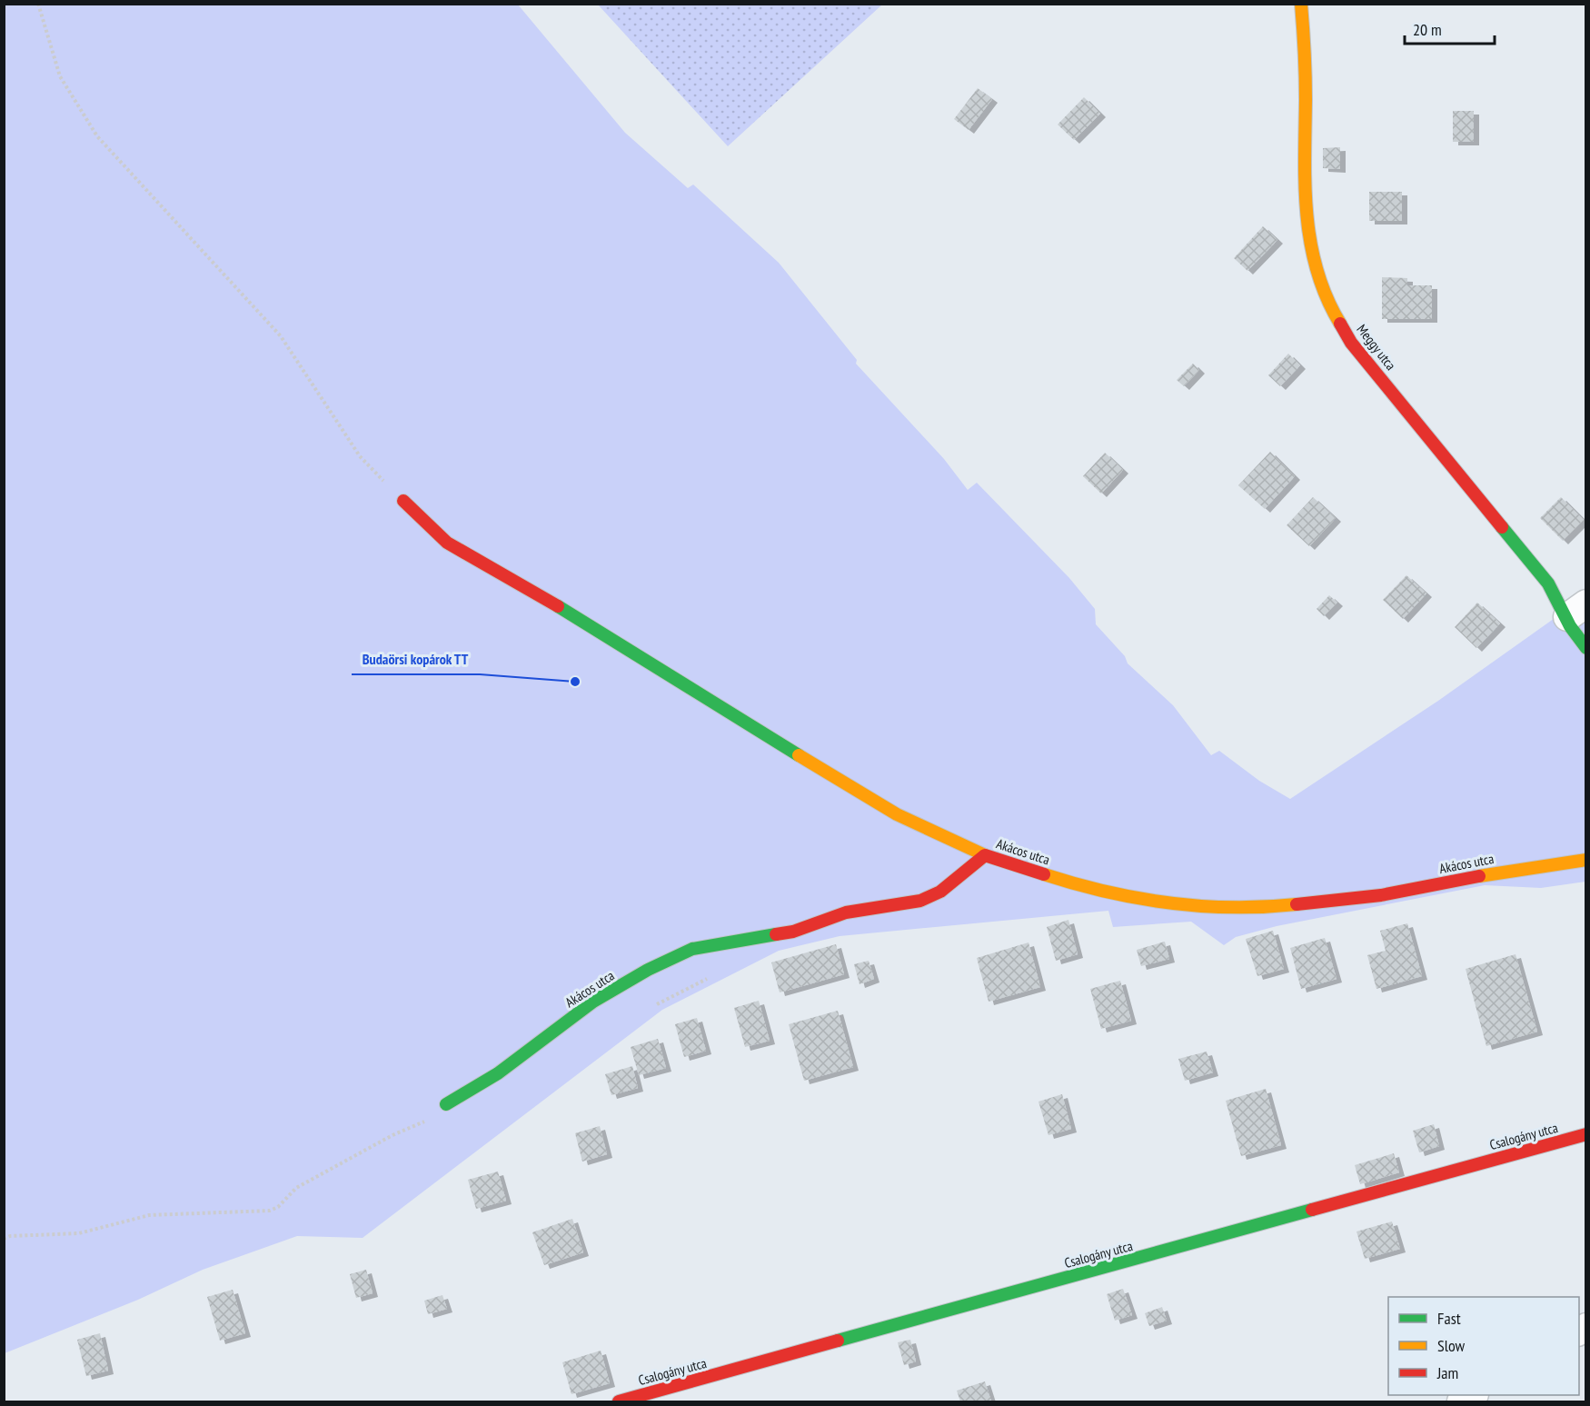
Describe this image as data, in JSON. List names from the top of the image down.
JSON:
{
  "streets": {
    "street": ["Meggy utca", "Akácos utca", "Csalogány utca"]
  },
  "places": ["Budaörsi kopárok TT"],
  "legend": ["Fast", "Slow", "Jam"],
  "scale_bar": "20 m"
}
